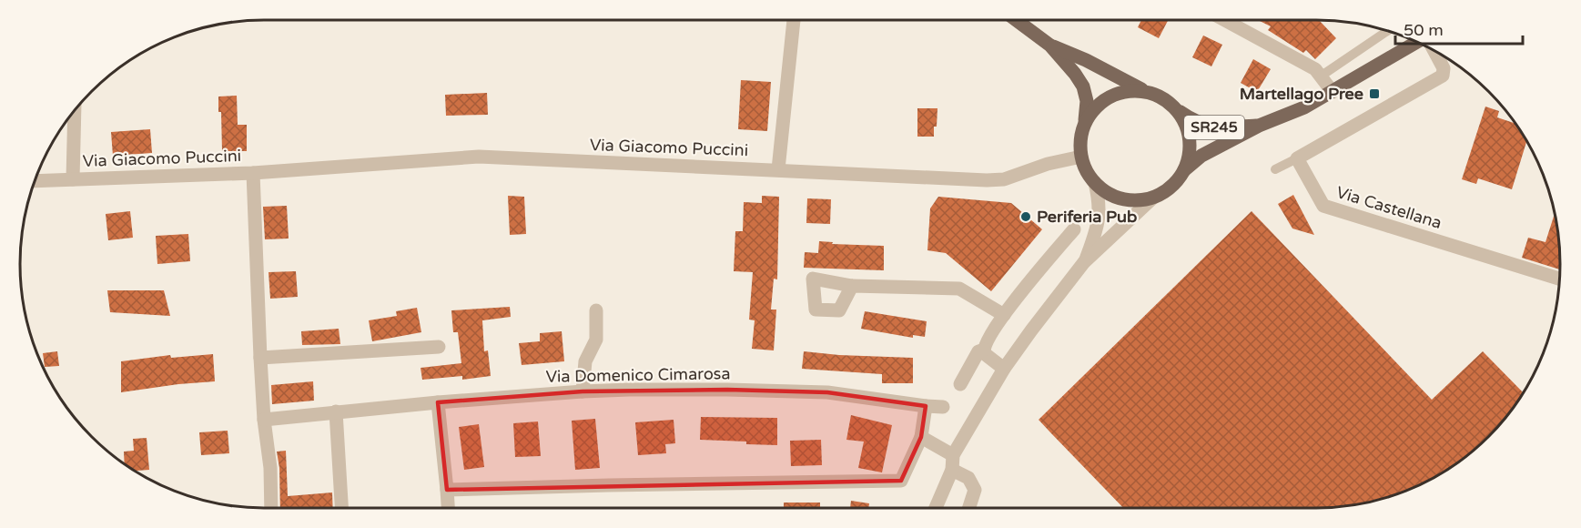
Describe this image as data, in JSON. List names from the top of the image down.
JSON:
{
  "streets": {
    "main road": ["SR245"],
    "street": ["Via Giacomo Puccini", "Via Castellana", "Via Domenico Cimarosa"]
  },
  "crossings": [
    ["SR245", "Via Giacomo Puccini"]
  ],
  "places": {
    "transit": ["Martellago Pree"],
    "other": ["Periferia Pub"]
  },
  "scale_bar": "50 m"
}
